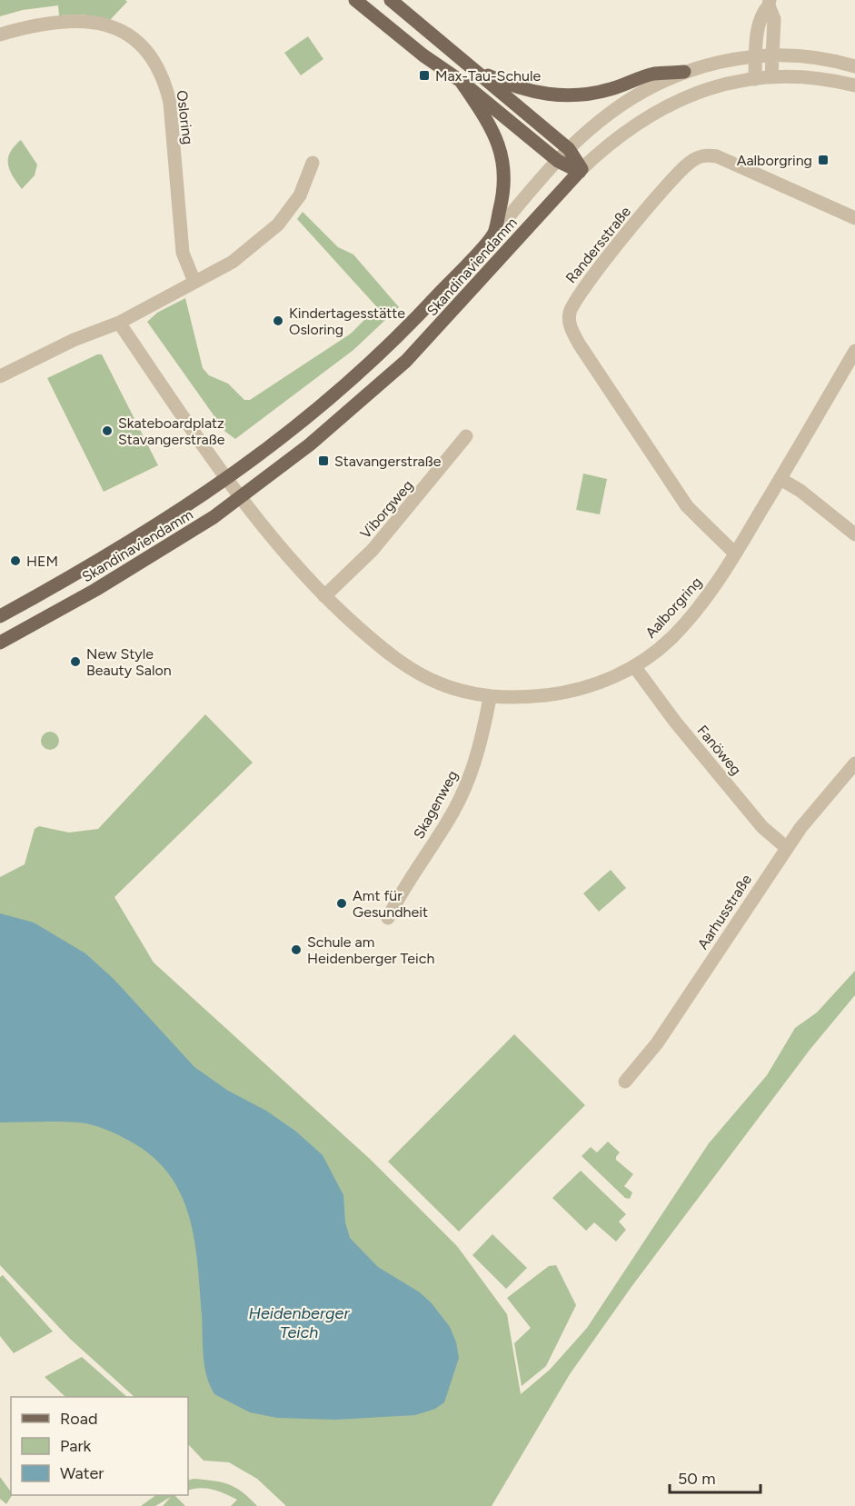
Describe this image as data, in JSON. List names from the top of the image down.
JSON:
{
  "streets": {
    "main road": ["Skandinaviendamm"],
    "street": [
      "Osloring",
      "Randersstraße",
      "Viborgweg",
      "Aalborgring",
      "Fanöweg",
      "Skagenweg",
      "Aarhusstraße"
    ]
  },
  "crossings": [
    ["Randersstraße", "Aalborgring"],
    ["Skandinaviendamm", "Aalborgring"],
    ["Viborgweg", "Aalborgring"],
    ["Aalborgring", "Fanöweg"],
    ["Aalborgring", "Skagenweg"],
    ["Fanöweg", "Aarhusstraße"]
  ],
  "water": ["Heidenberger Teich"],
  "places": {
    "transit": ["Max-Tau-Schule", "Aalborgring", "Stavangerstraße"],
    "other": [
      "Kindertagesstätte Osloring",
      "Skateboardplatz Stavangerstraße",
      "HEM",
      "New Style Beauty Salon",
      "Amt für Gesundheit",
      "Schule am Heidenberger Teich"
    ]
  },
  "legend": ["Road", "Park", "Water"],
  "scale_bar": "50 m"
}
